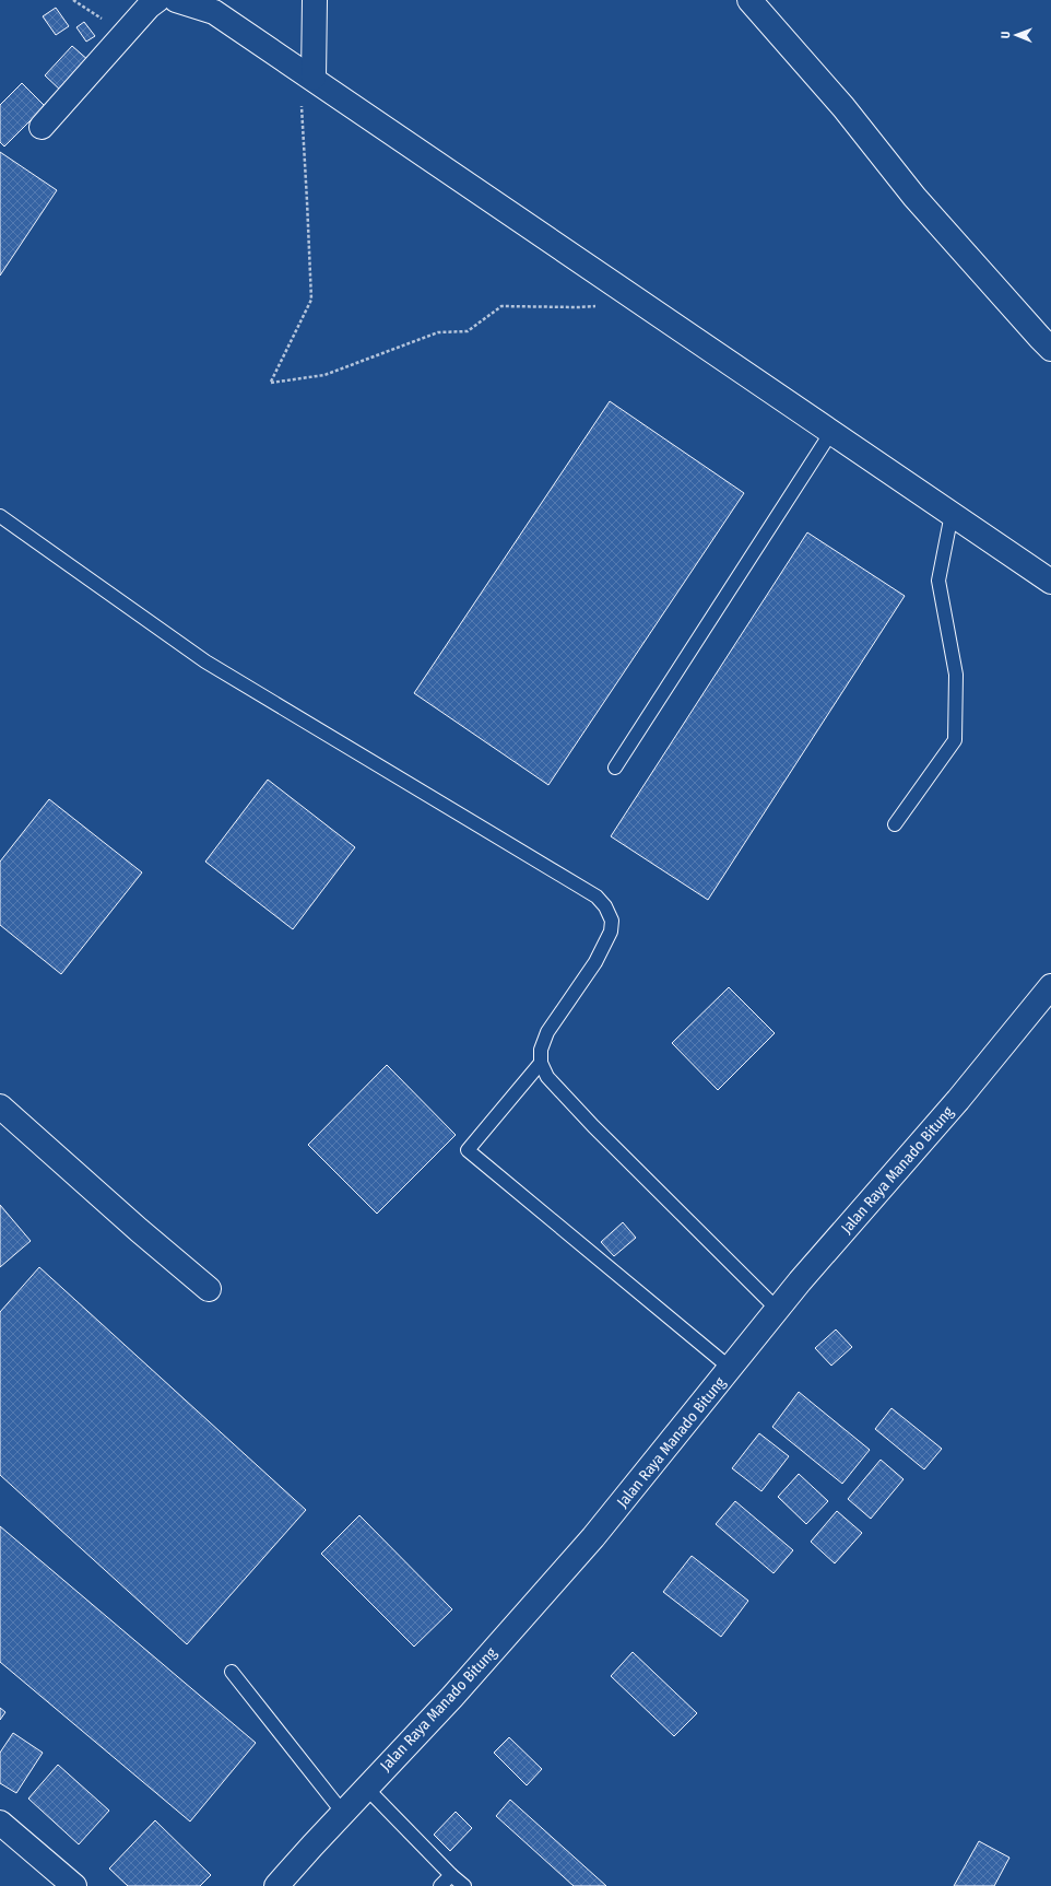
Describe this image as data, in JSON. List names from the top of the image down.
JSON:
{
  "streets": {
    "main road": ["Jalan Raya Manado Bitung"]
  },
  "north": "left"
}
